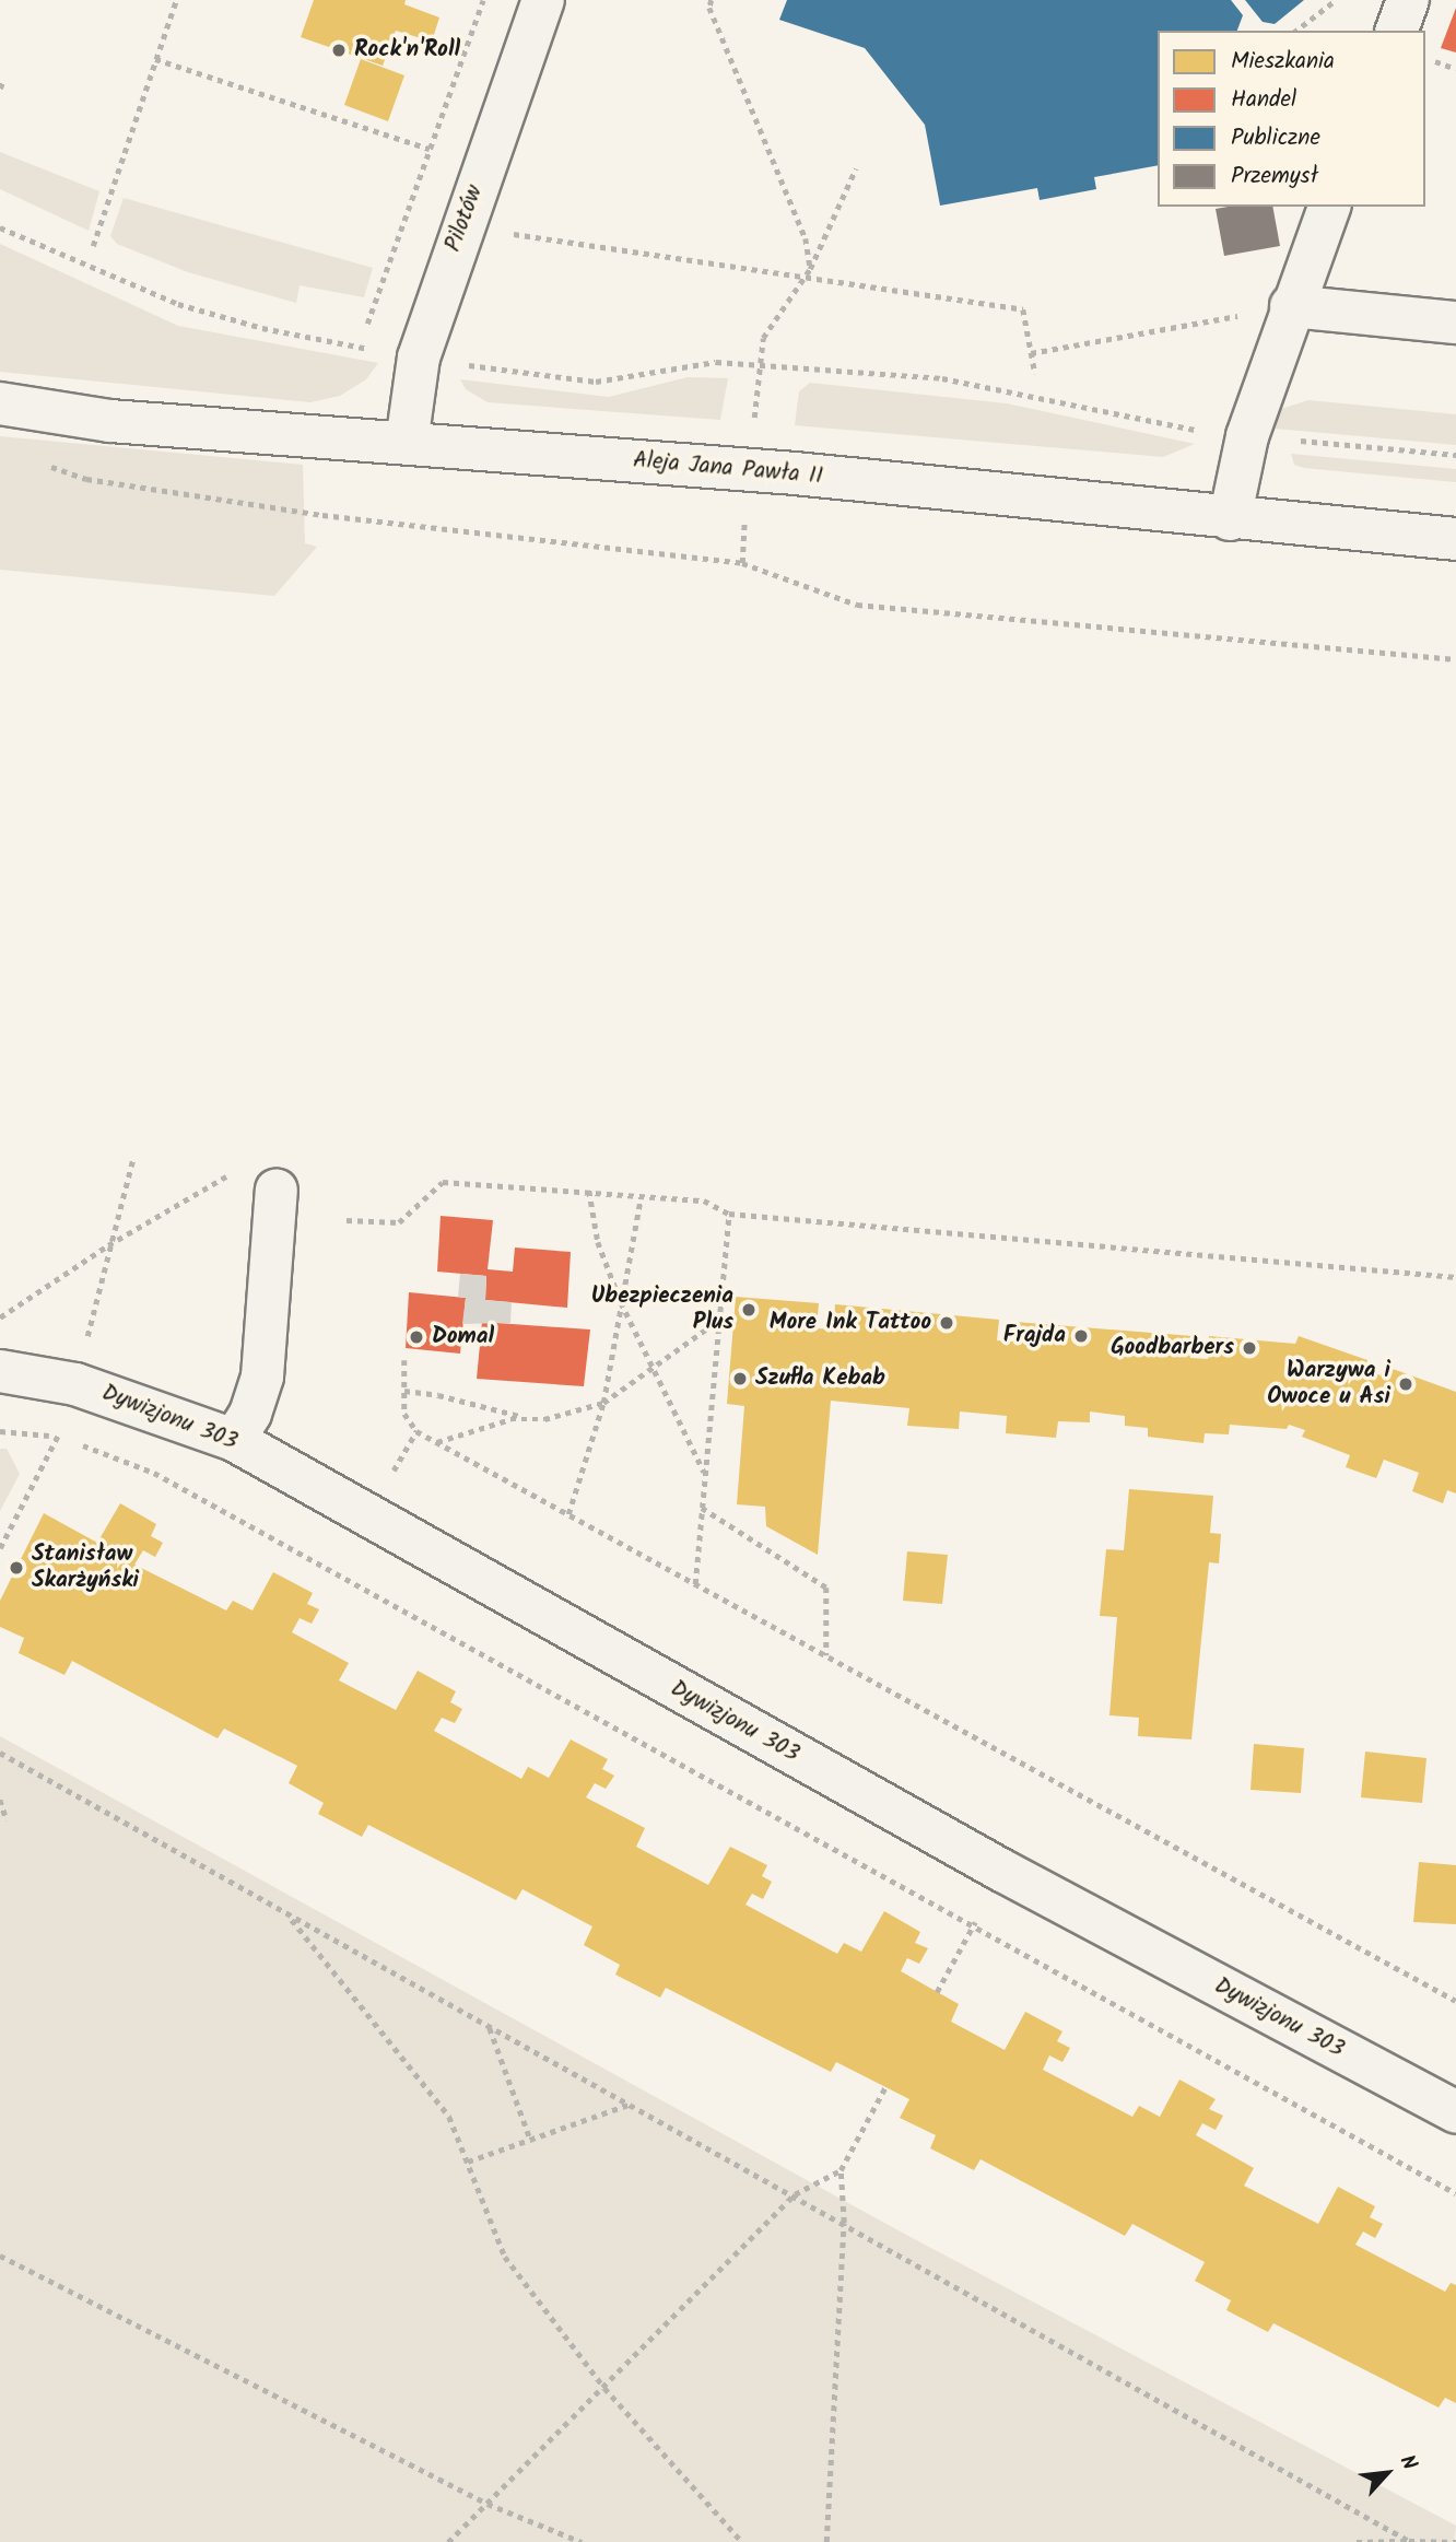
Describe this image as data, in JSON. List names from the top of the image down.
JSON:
{
  "streets": {
    "street": ["Pilotów", "Aleja Jana Pawła II", "Dywizjonu 303"]
  },
  "crossings": [
    ["Pilotów", "Aleja Jana Pawła II"]
  ],
  "places": [
    "Rock'n'Roll",
    "Ubezpieczenia Plus",
    "More Ink Tattoo",
    "Frajda",
    "Domal",
    "Goodbarbers",
    "Szufla Kebab",
    "Warzywa i Owoce u Asi",
    "Stanisław Skarżyński"
  ],
  "legend": [
    "Mieszkania",
    "Handel",
    "Publiczne",
    "Przemysł"
  ],
  "north": "top right"
}
